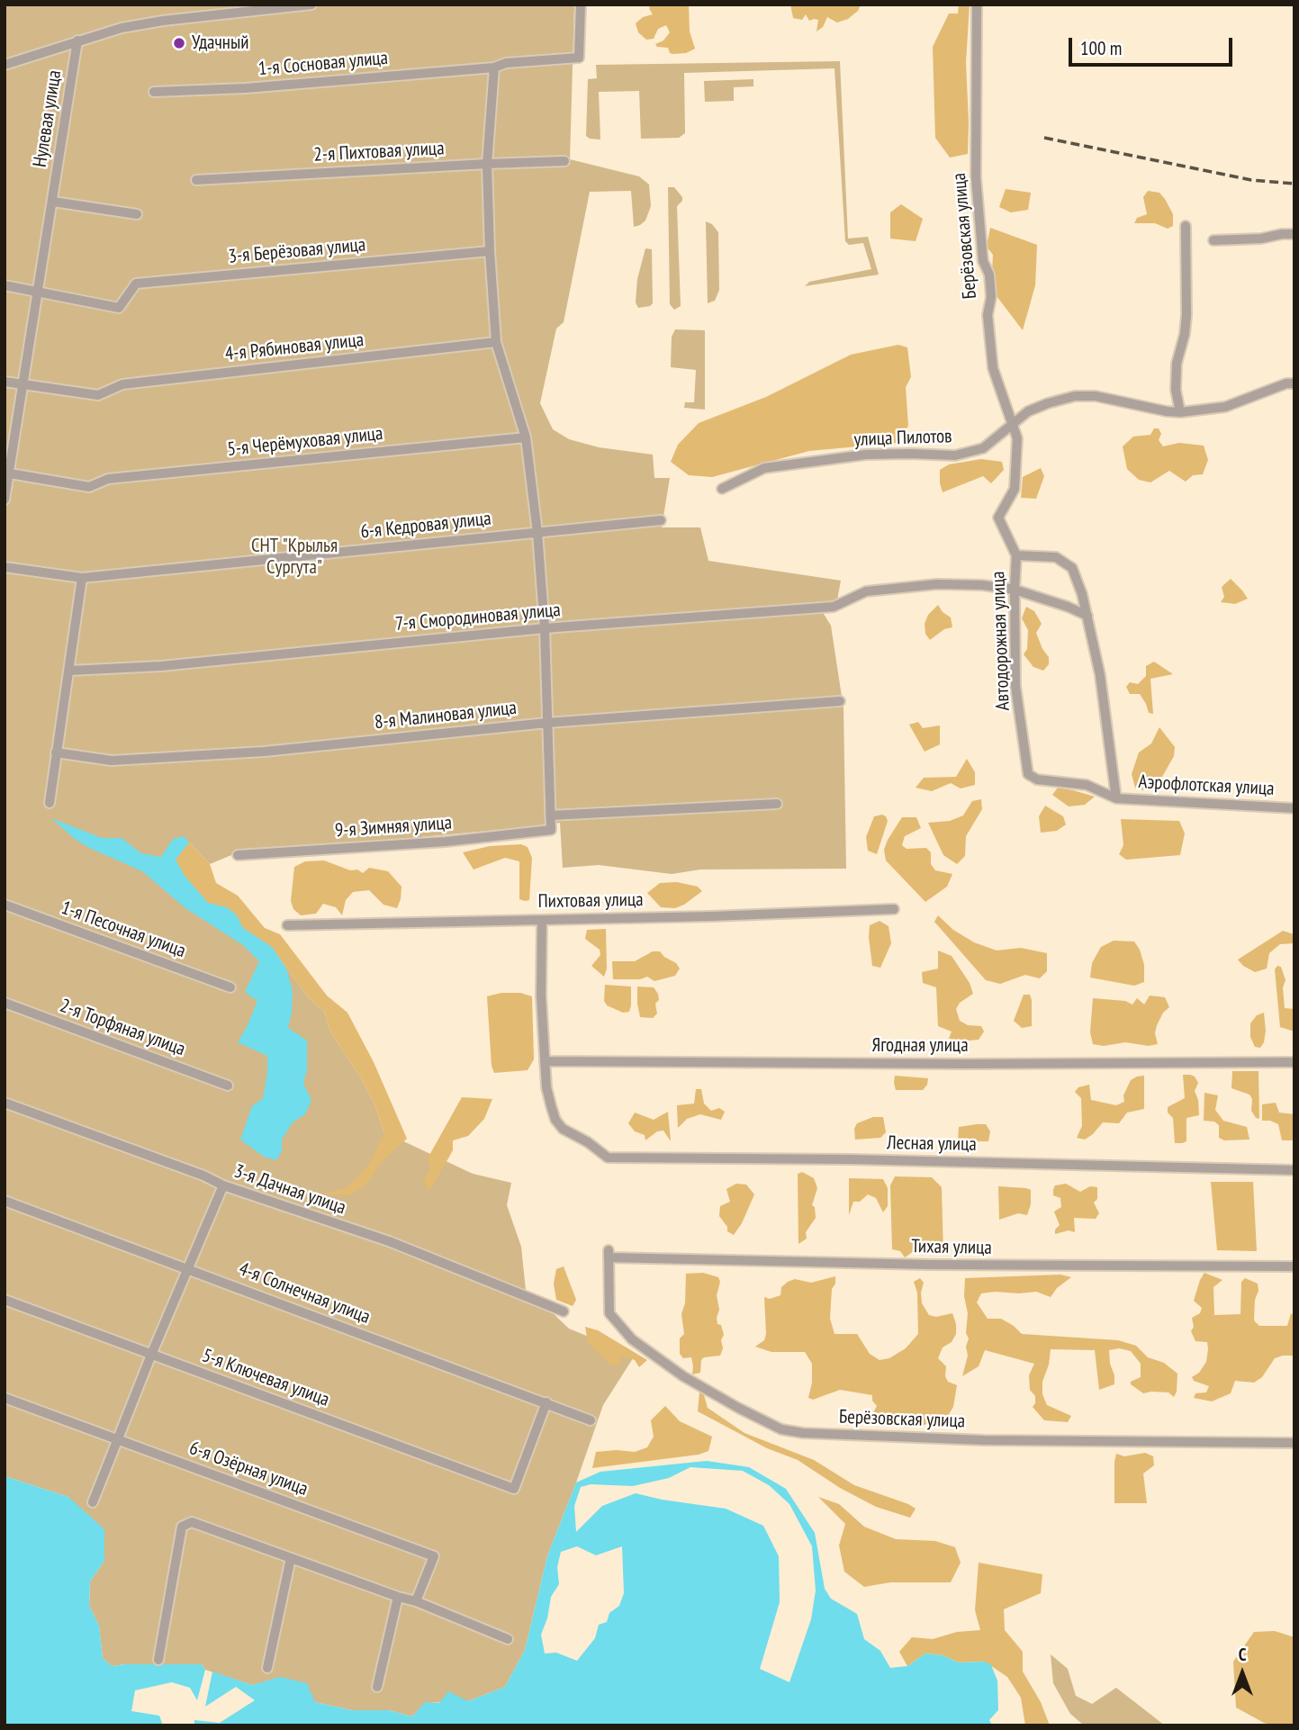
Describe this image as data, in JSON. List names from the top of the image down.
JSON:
{
  "streets": {
    "street": [
      "1-я Сосновая улица",
      "Нулевая улица",
      "2-я Пихтовая улица",
      "Берёзовская улица",
      "3-я Берёзовая улица",
      "4-я Рябиновая улица",
      "улица Пилотов",
      "5-я Черёмуховая улица",
      "6-я Кедровая улица",
      "7-я Смородиновая улица",
      "Автодорожная улица",
      "8-я Малиновая улица",
      "Аэрофлотская улица",
      "9-я Зимняя улица",
      "Пихтовая улица",
      "1-я Песочная улица",
      "2-я Торфяная улица",
      "Ягодная улица",
      "Лесная улица",
      "3-я Дачная улица",
      "Тихая улица",
      "4-я Солнечная улица",
      "5-я Ключевая улица",
      "6-я Озёрная улица"
    ]
  },
  "crossings": [
    ["Нулевая улица", "3-я Берёзовая улица"],
    ["Нулевая улица", "4-я Рябиновая улица"],
    ["Нулевая улица", "5-я Черёмуховая улица"],
    ["Берёзовская улица", "улица Пилотов"],
    ["Берёзовская улица", "Автодорожная улица"],
    ["Берёзовская улица", "Тихая улица"],
    ["улица Пилотов", "Автодорожная улица"],
    ["7-я Смородиновая улица", "Автодорожная улица"],
    ["Автодорожная улица", "Аэрофлотская улица"],
    ["Пихтовая улица", "Лесная улица"],
    ["Ягодная улица", "Лесная улица"],
    ["4-я Солнечная улица", "5-я Ключевая улица"]
  ],
  "parks": ["CНТ \"Крылья Сургута\""],
  "places": ["Удачный"],
  "scale_bar": "100 m",
  "north": "top"
}
